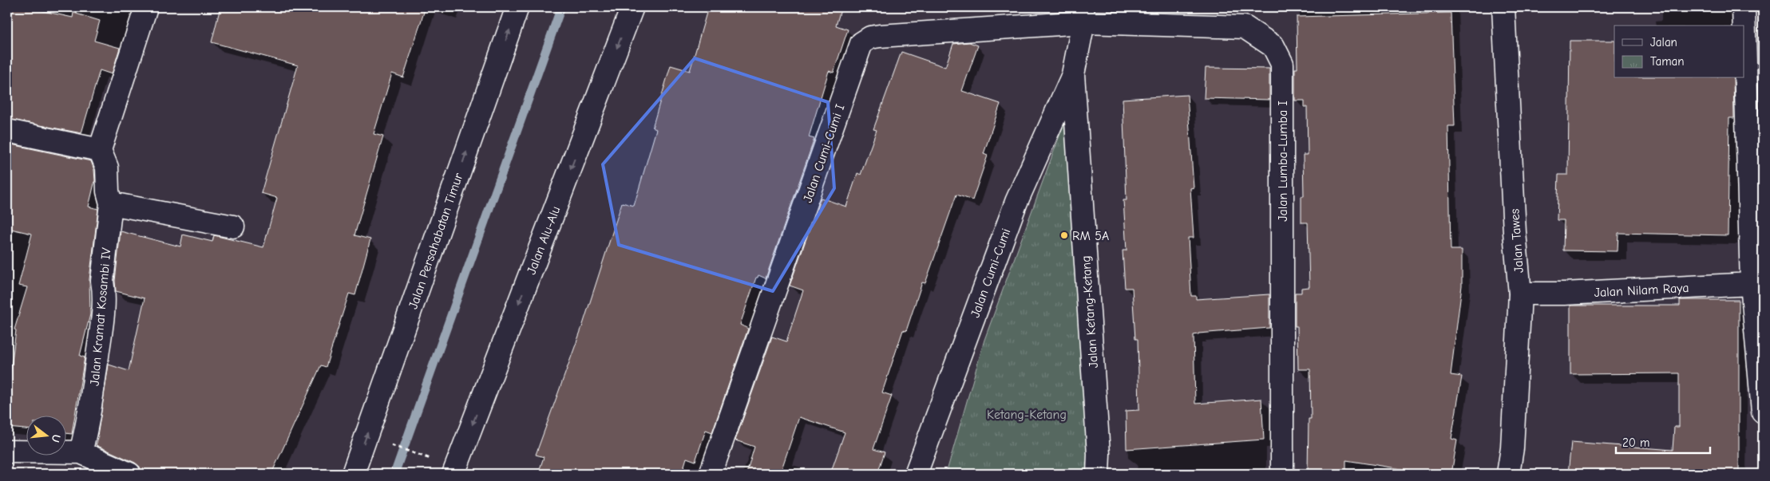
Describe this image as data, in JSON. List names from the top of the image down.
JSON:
{
  "streets": {
    "street": [
      "Jalan Cumi-Cumi I",
      "Jalan Lumba-Lumba I",
      "Jalan Alu-Alu",
      "Jalan Persahabatan Timur",
      "Jalan Tawes",
      "Jalan Cumi-Cumi",
      "Jalan Nilam Raya",
      "Jalan Ketang-Ketang",
      "Jalan Kramat Kosambi IV"
    ]
  },
  "crossings": [
    ["Jalan Cumi-Cumi I", "Jalan Lumba-Lumba I"],
    ["Jalan Cumi-Cumi I", "Jalan Ketang-Ketang"],
    ["Jalan Lumba-Lumba I", "Jalan Ketang-Ketang"],
    ["Jalan Tawes", "Jalan Nilam Raya"],
    ["Jalan Cumi-Cumi", "Jalan Ketang-Ketang"]
  ],
  "one_way": ["Jalan Alu-Alu", "Jalan Persahabatan Timur"],
  "parks": ["Ketang-Ketang"],
  "places": ["RM 5A"],
  "legend": ["Jalan", "Taman"],
  "scale_bar": "20 m",
  "north": "right"
}
